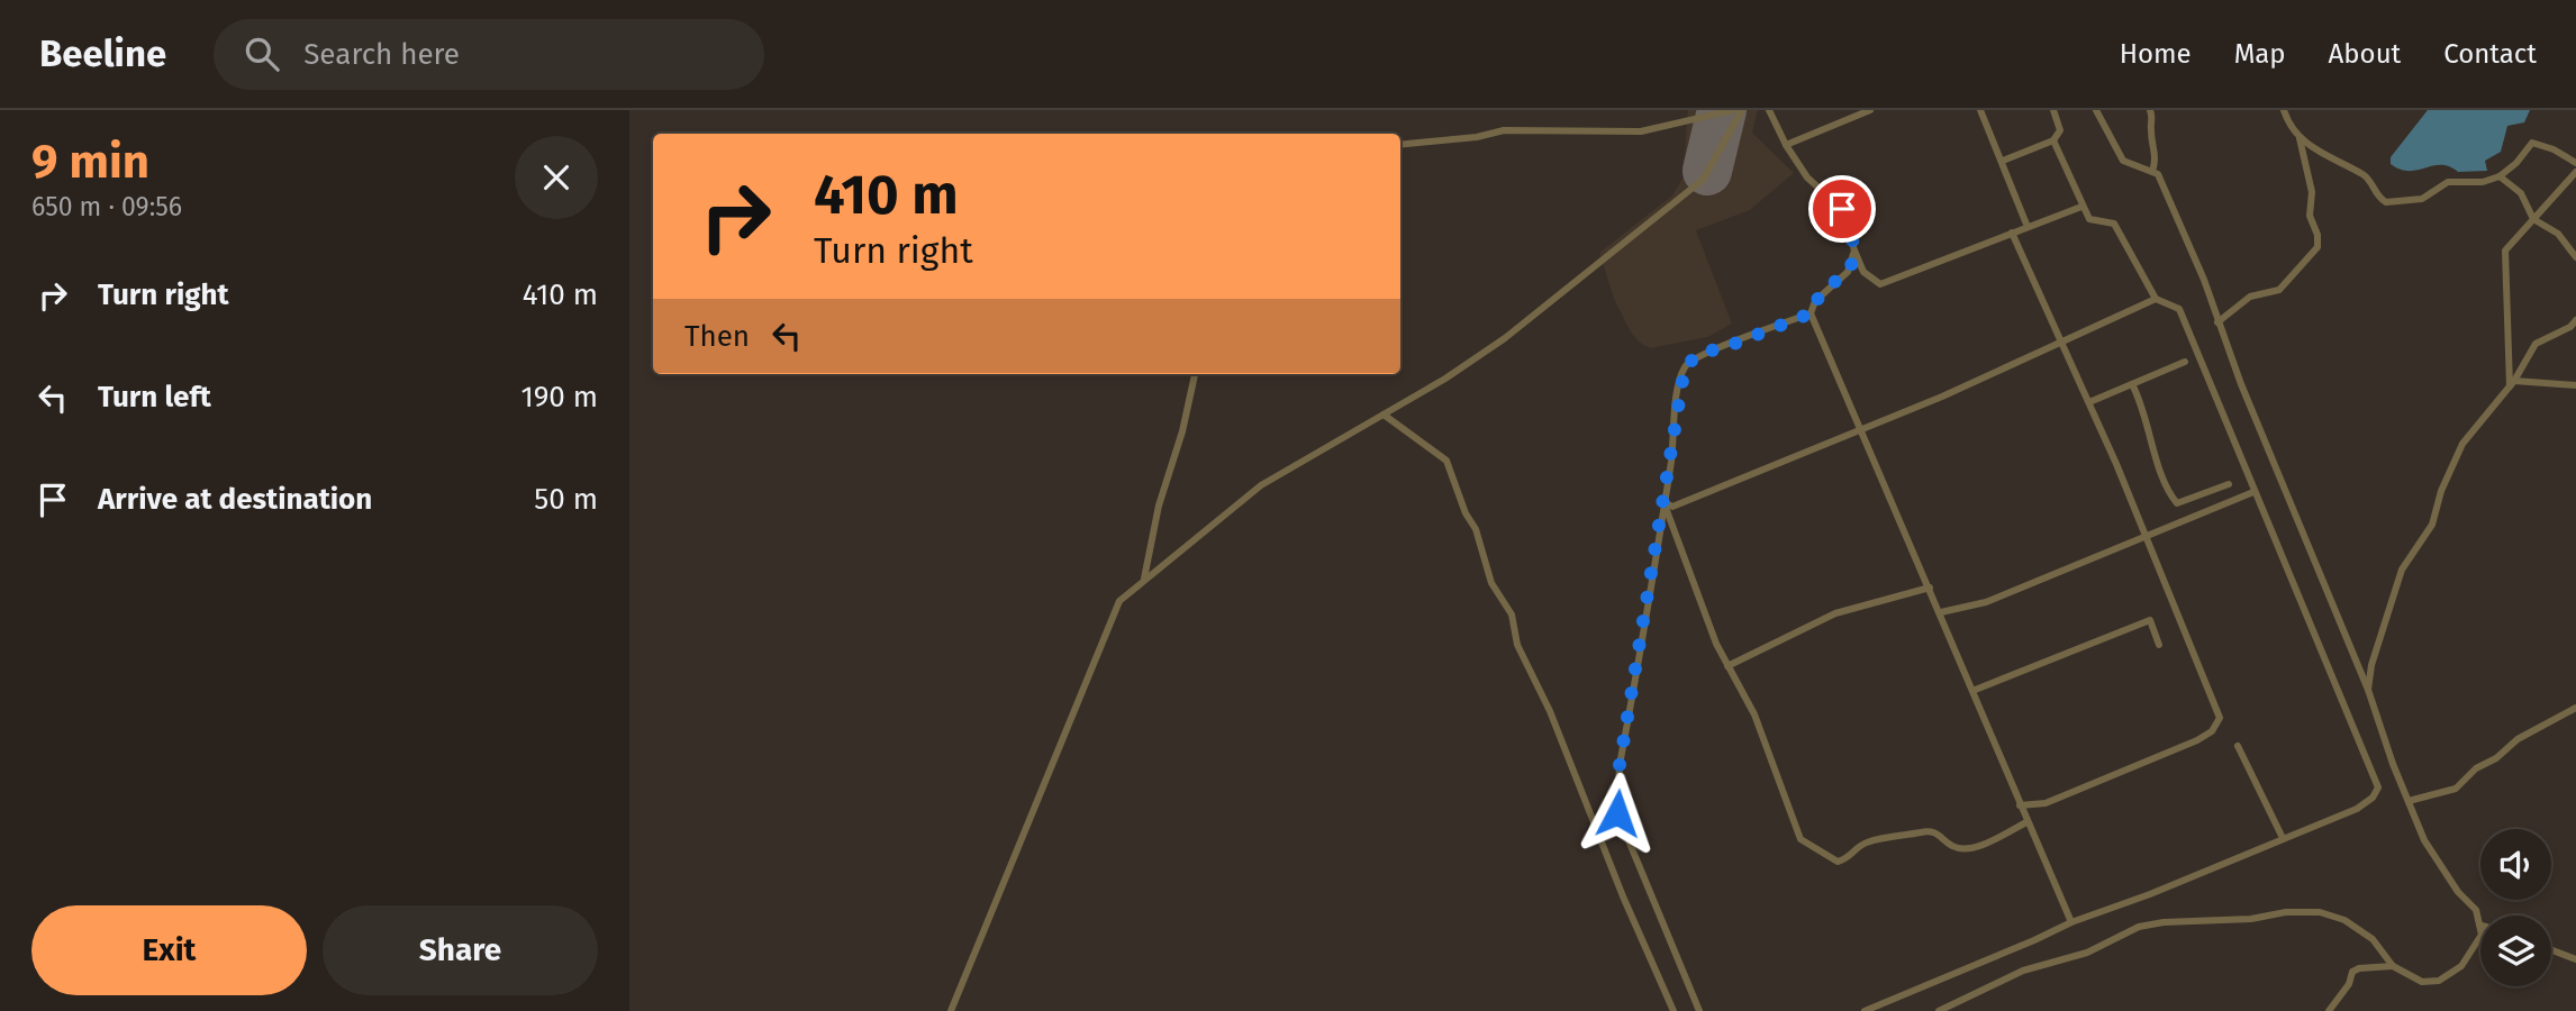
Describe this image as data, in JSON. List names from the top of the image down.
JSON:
{
  "page": {
    "header": "Beeline",
    "search": "Search here",
    "nav": [
      "Home",
      "Map",
      "About",
      "Contact"
    ],
    "heading": ["9 min", "650 m · 09:56"],
    "turn": ["410 m", "Turn right"],
    "list": [
      {
        "name": "Turn right",
        "value": "410 m"
      },
      {
        "name": "Turn left",
        "value": "190 m"
      },
      {
        "name": "Arrive at destination",
        "value": "50 m"
      }
    ],
    "then": "Then",
    "buttons": ["Exit", "Share"]
  }
}
